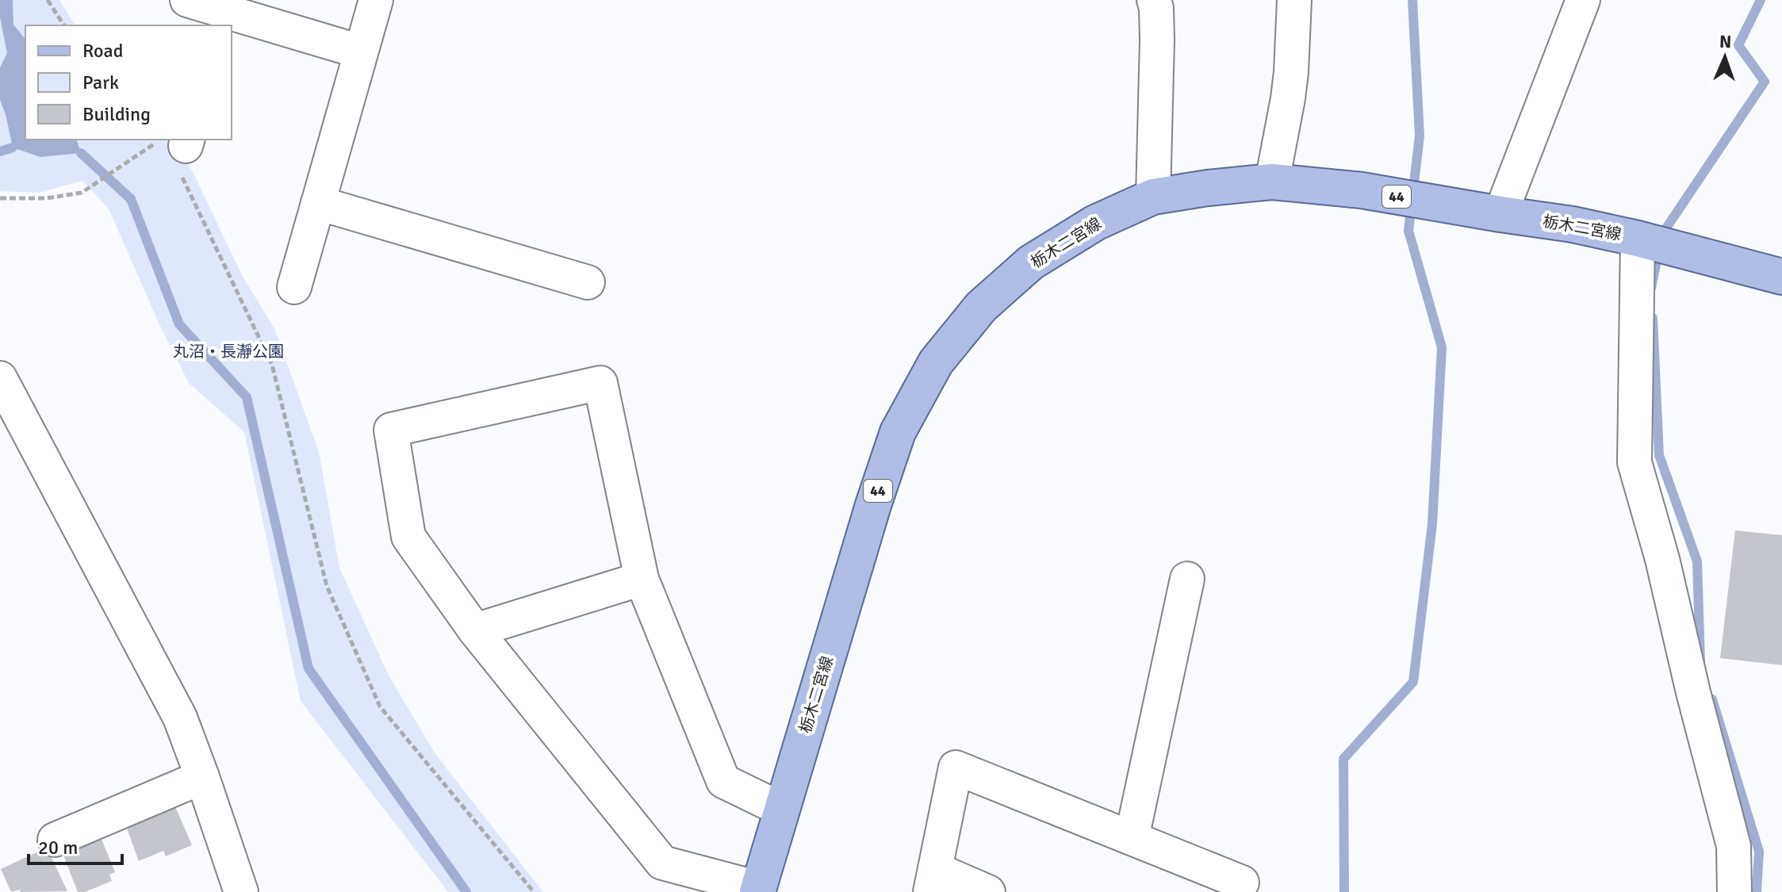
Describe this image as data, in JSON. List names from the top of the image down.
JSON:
{
  "streets": {
    "main road": ["44", "栃木二宮線"]
  },
  "parks": ["丸沼・長瀞公園"],
  "legend": ["Road", "Park", "Building"],
  "scale_bar": "20 m",
  "north": "top"
}
